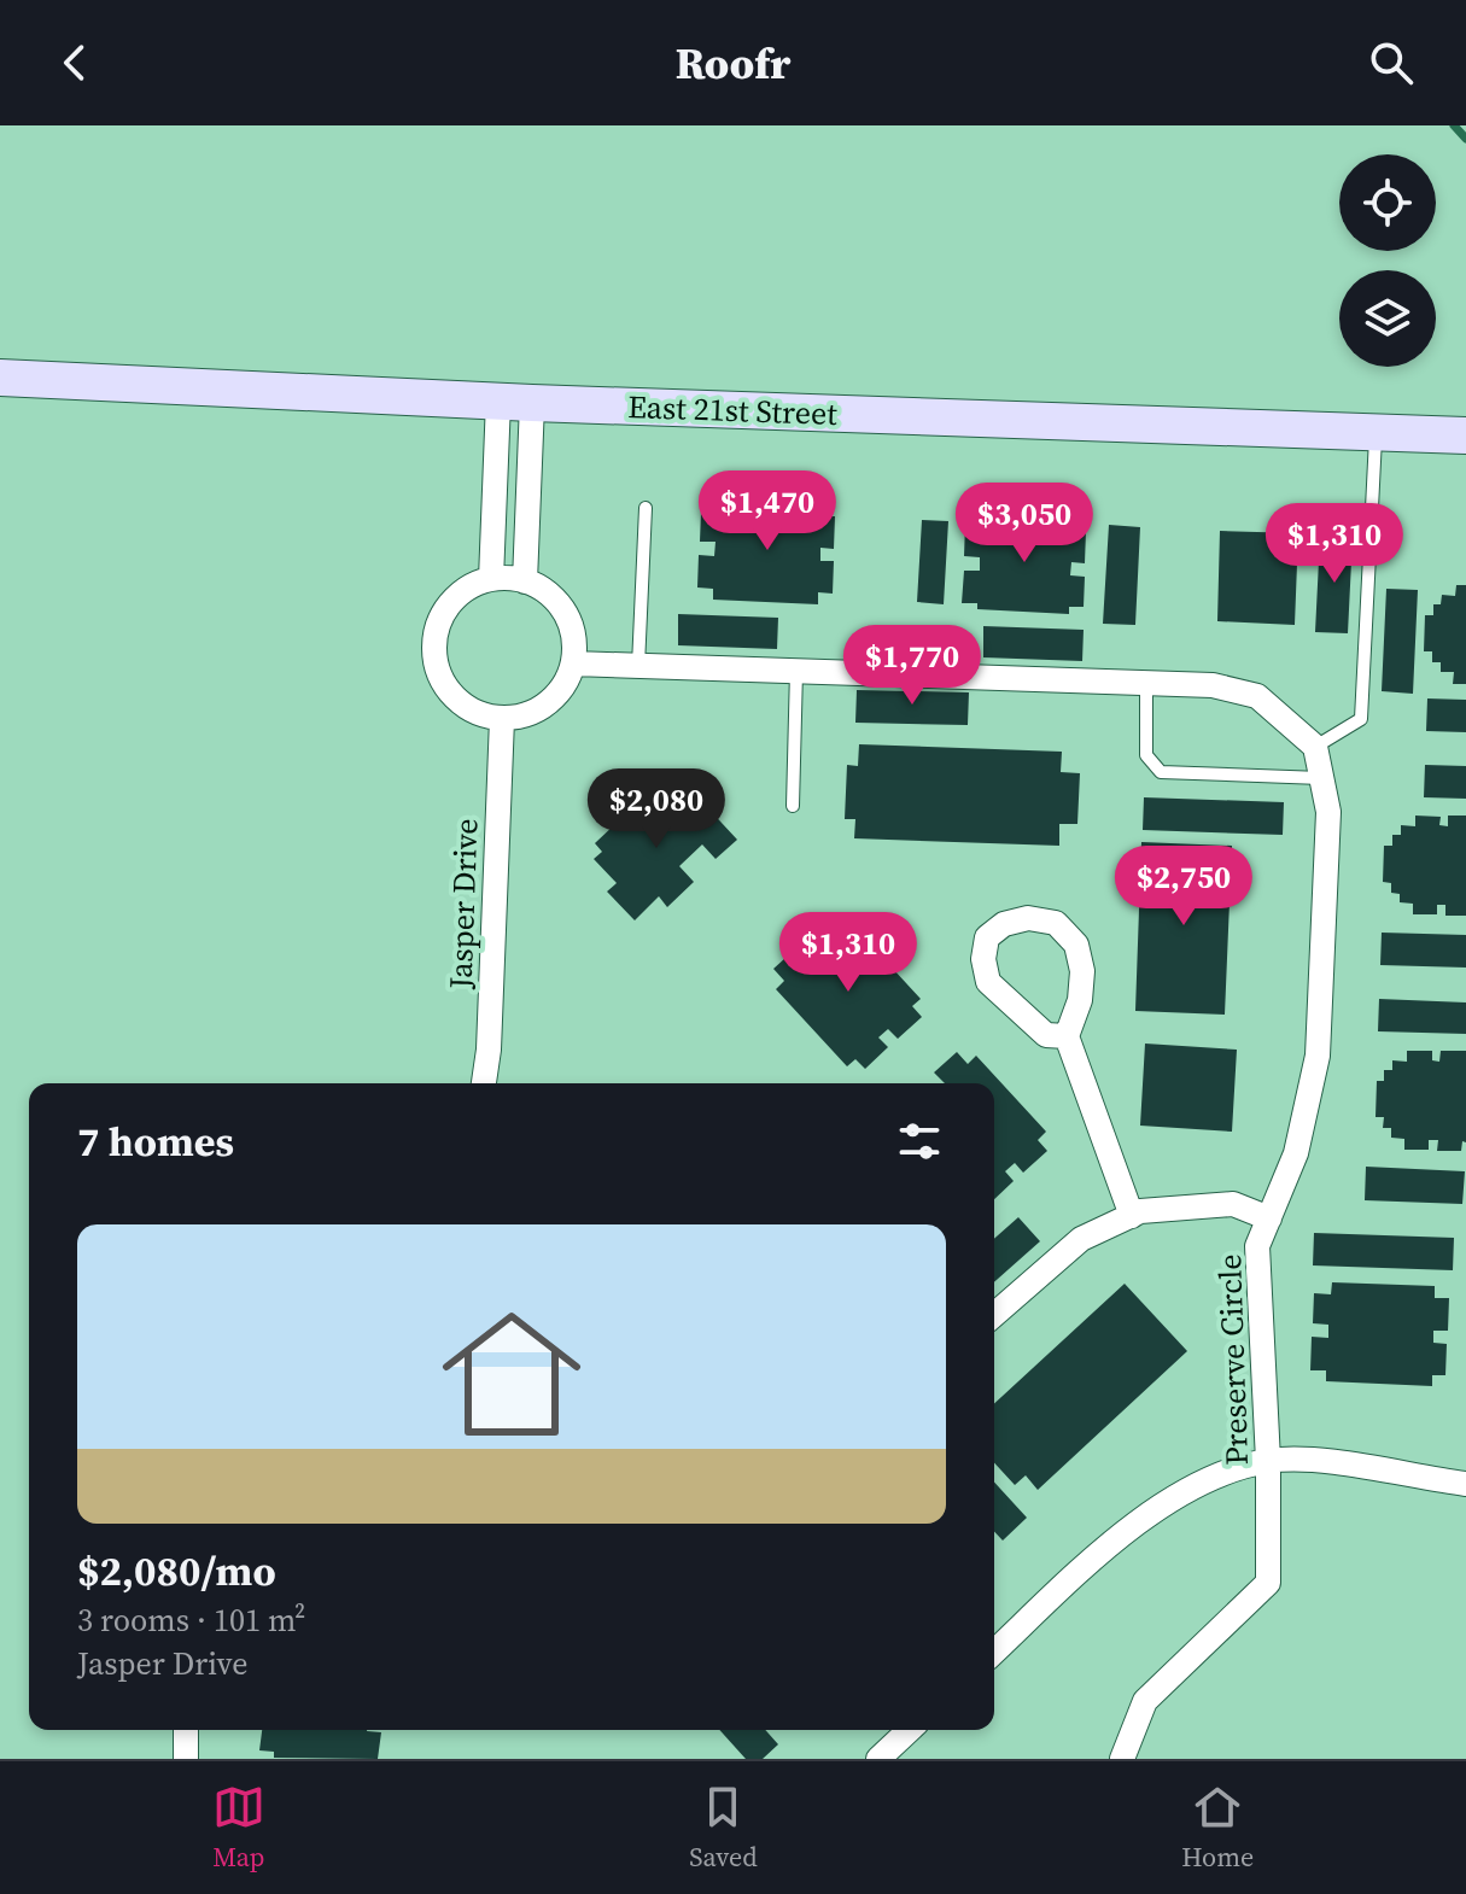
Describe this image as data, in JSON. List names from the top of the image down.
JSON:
{
  "streets": {
    "street": ["East 21st Street", "Jasper Drive", "Preserve Circle"]
  },
  "page": {
    "header": "Roofr",
    "price": [
      "$1,470",
      "$3,050",
      "$1,310",
      "$1,770",
      "$2,080",
      "$2,750",
      "$1,310"
    ],
    "heading": "7 homes",
    "list": [
      {
        "name": "$2,080/mo",
        "note": "3 rooms · 101 m² · Jasper Drive"
      }
    ],
    "tabs": ["Map", "Saved", "Home"]
  }
}
